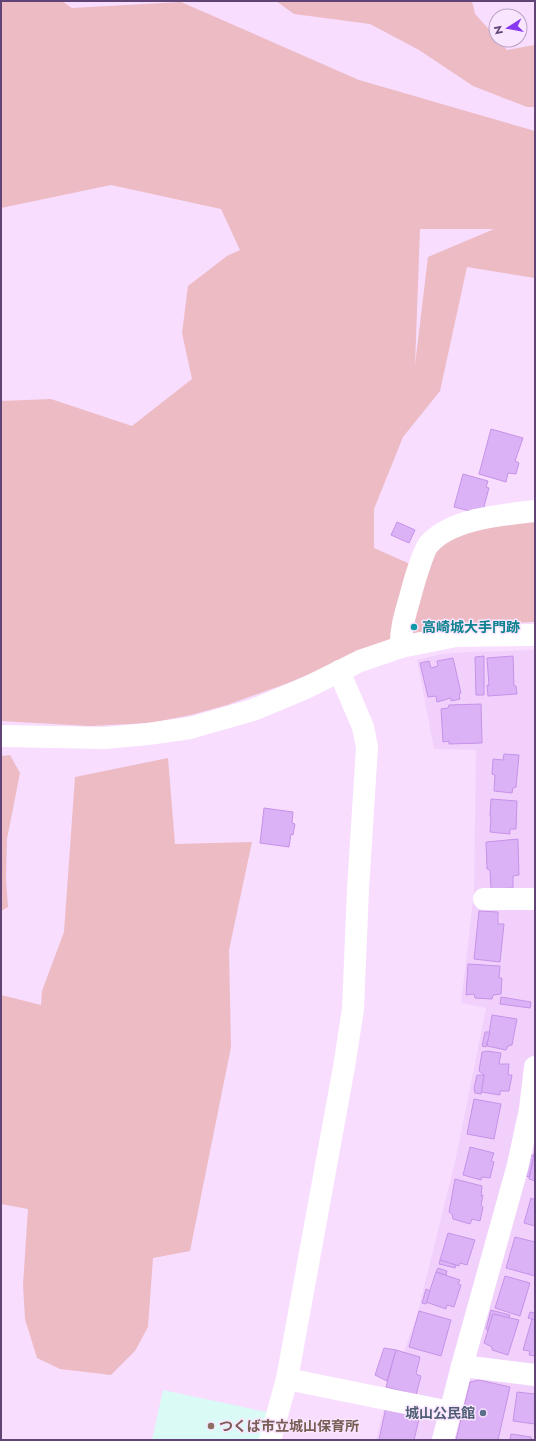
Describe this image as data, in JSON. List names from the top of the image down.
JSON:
{
  "places": ["高崎城大手門跡", "城山公民館", "つくば市立城山保育所"],
  "north": "left"
}
